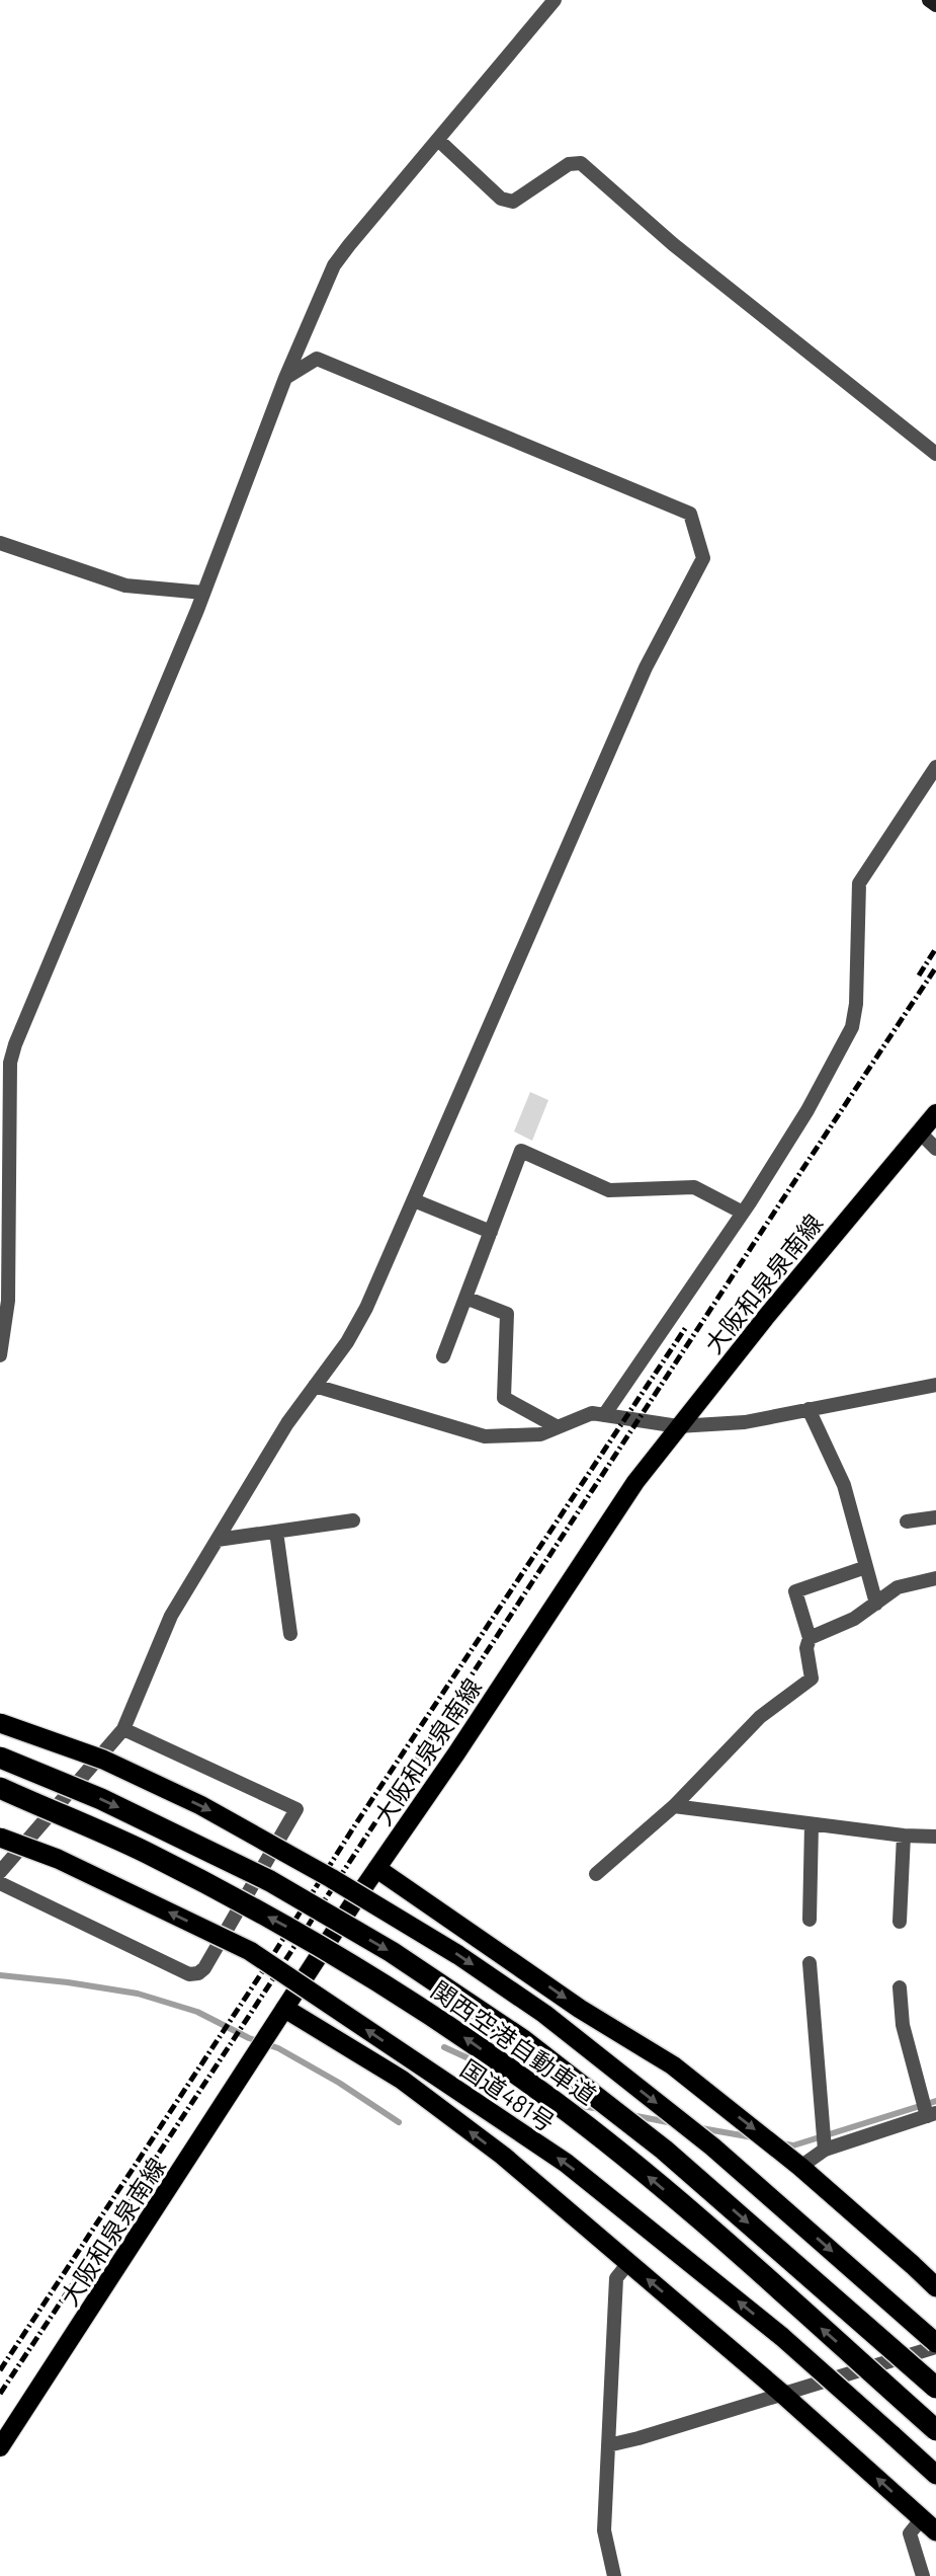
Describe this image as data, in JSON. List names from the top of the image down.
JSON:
{
  "streets": {
    "highway": ["関西空港自動車道", "国道481号"],
    "main road": ["大阪和泉泉南線"]
  }
}
